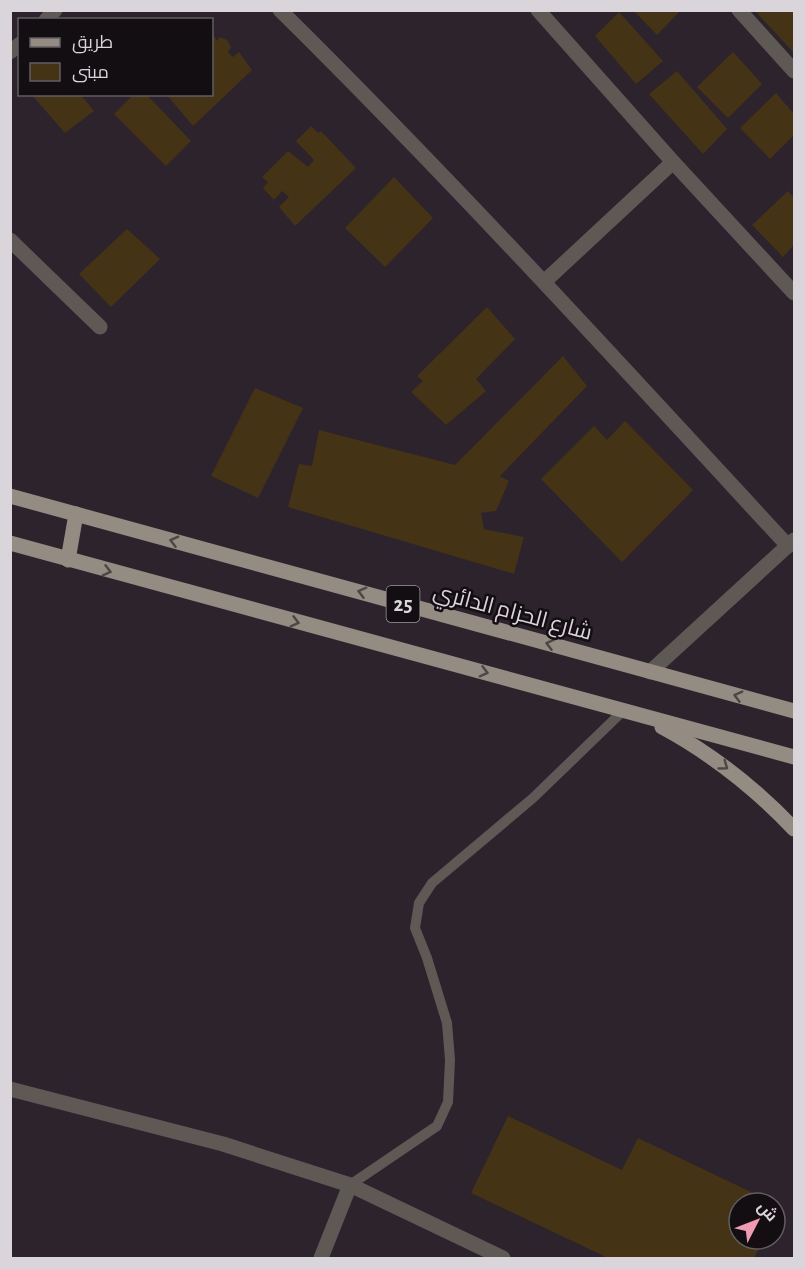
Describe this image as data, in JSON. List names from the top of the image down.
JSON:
{
  "streets": {
    "main road": ["25", "شارع الحزام الدائري"]
  },
  "legend": ["طريق", "مبنى"],
  "north": "top right"
}
